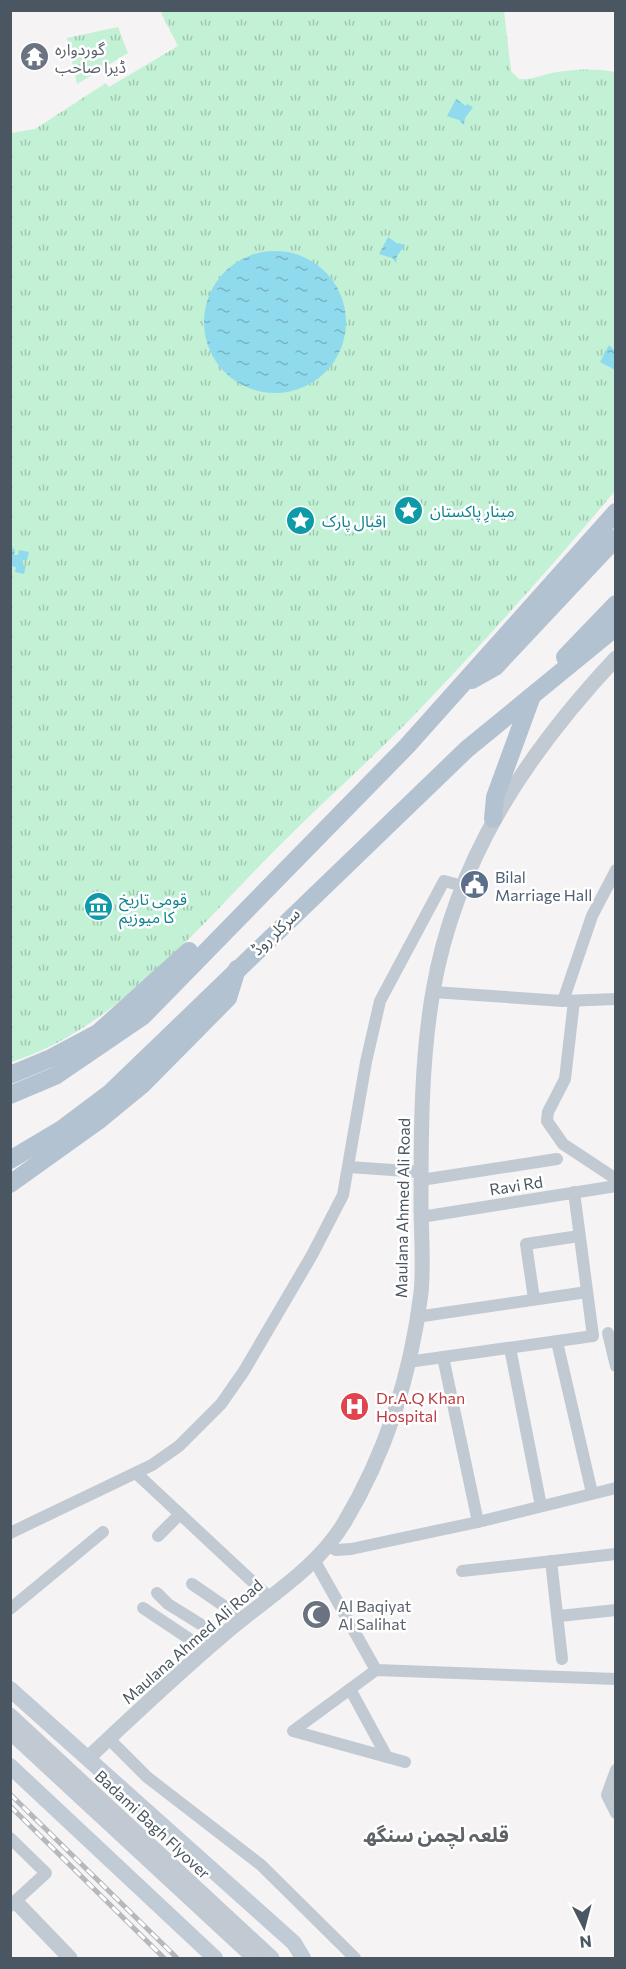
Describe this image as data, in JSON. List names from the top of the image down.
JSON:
{
  "streets": {
    "main road": ["سرکلر روڈ"],
    "street": ["Ravi Rd", "Maulana Ahmed Ali Road", "Badami Bagh Flyover"]
  },
  "crossings": [
    ["Ravi Rd", "Maulana Ahmed Ali Road"]
  ],
  "districts": ["قلعہ لچمن سنگھ"],
  "places": {
    "temple": ["گوردوارہ ڈیرا صاحب"],
    "place": ["مینارِ پاکستان", "اقبال پارک"],
    "public building": ["Bilal Marriage Hall"],
    "museum": ["قومی تاریخ کا میوزیم"],
    "hospital": ["Dr.A.Q Khan Hospital"],
    "mosque": ["Al Baqiyat Al Salihat"]
  },
  "north": "bottom"
}
